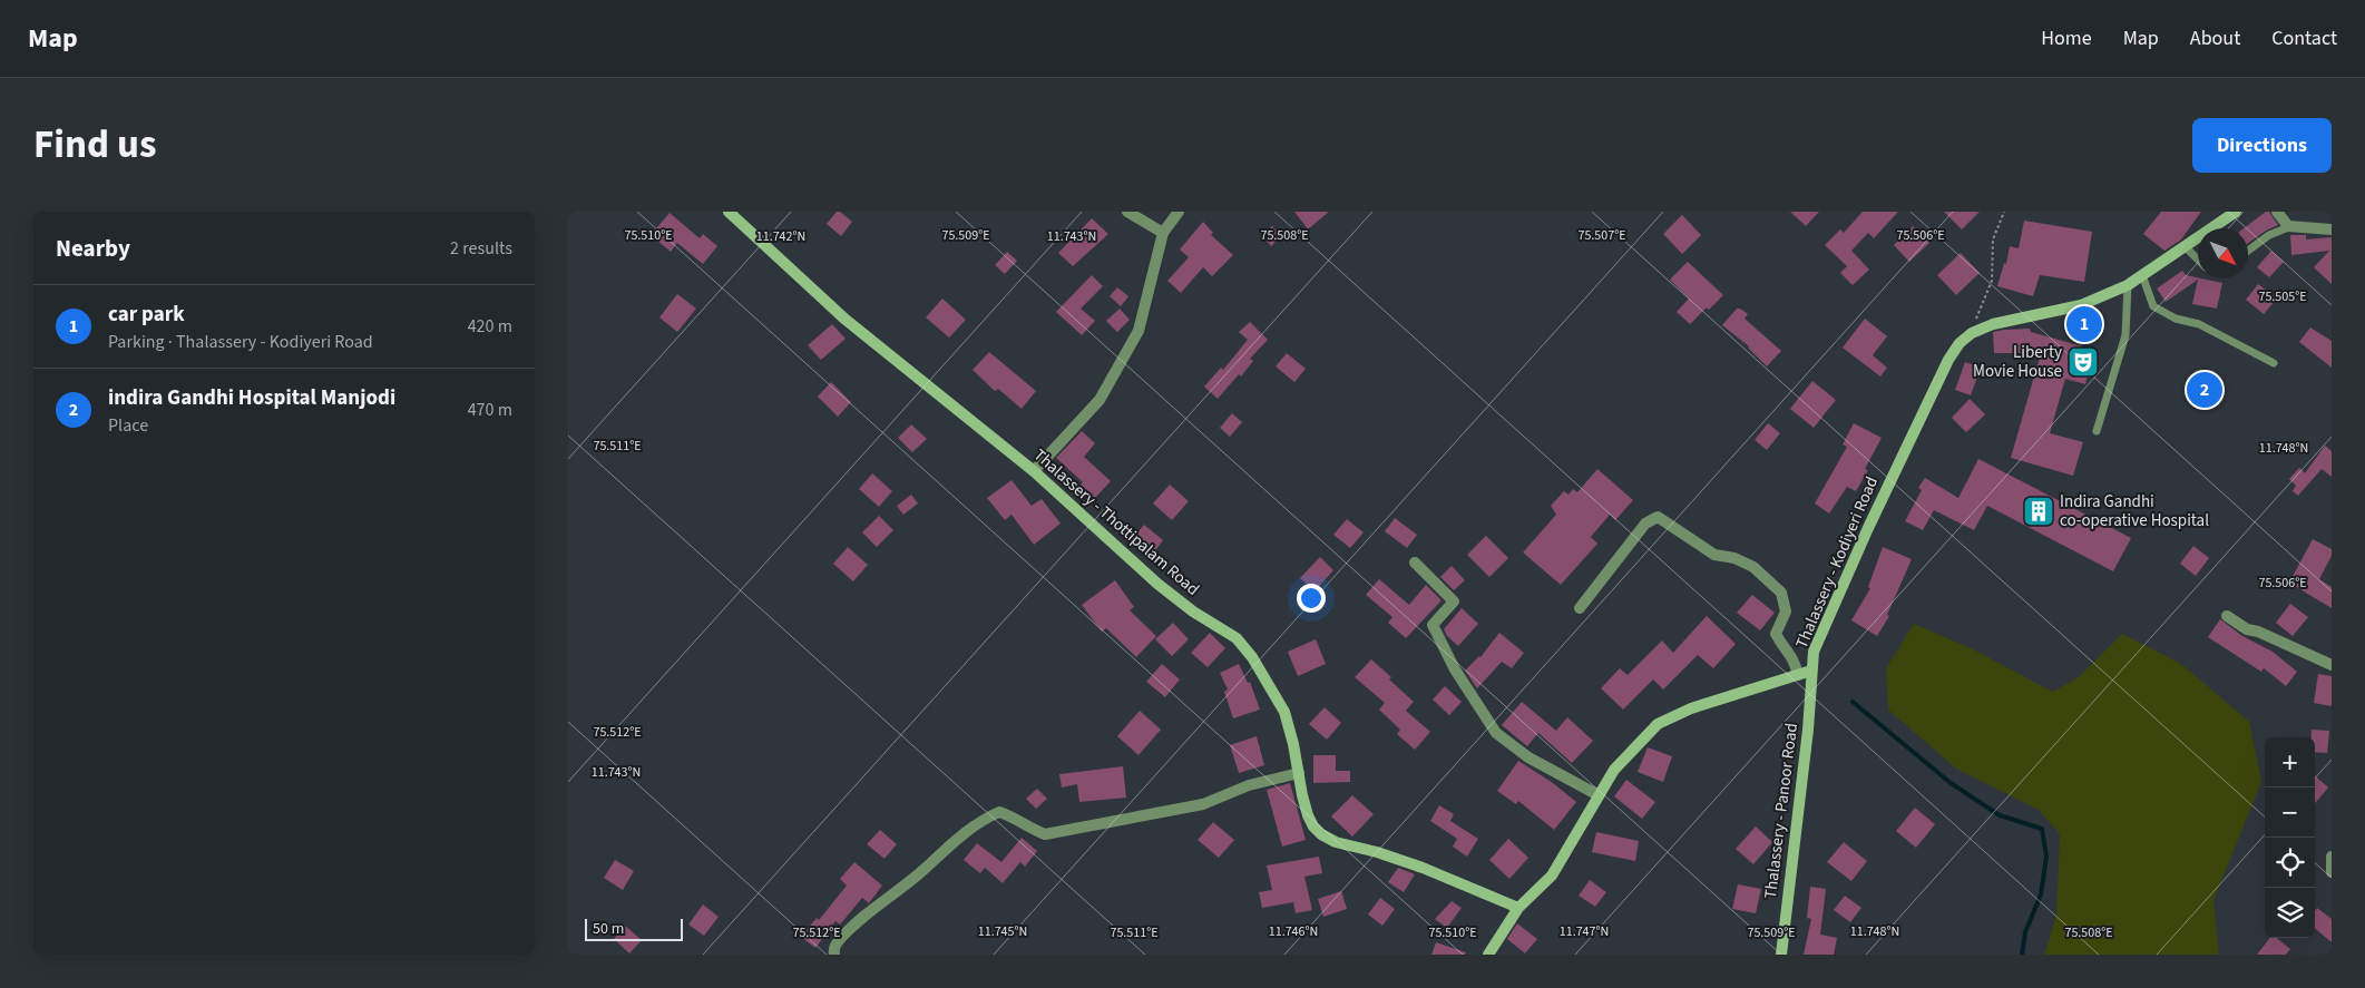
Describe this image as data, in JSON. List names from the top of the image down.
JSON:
{
  "streets": {
    "main road": ["Thalassery - Thottipalam Road", "Thalassery - Kodiyeri Road", "Thalassery - Panoor Road"]
  },
  "crossings": [
    ["Thalassery - Thottipalam Road", "Thalassery - Kodiyeri Road"],
    ["Thalassery - Kodiyeri Road", "Thalassery - Panoor Road"]
  ],
  "places": {
    "theatre": ["Liberty Movie House"],
    "building": ["Indira Gandhi co-operative Hospital"]
  },
  "scale_bar": "50 m",
  "north": "bottom right",
  "page": {
    "header": "Map",
    "nav": [
      "Home",
      "Map",
      "About",
      "Contact"
    ],
    "title": "Find us",
    "buttons": "Directions",
    "heading": ["Nearby", "2 results"],
    "list": [
      {
        "mark": "1",
        "name": "car park",
        "note": "Parking · Thalassery - Kodiyeri Road",
        "value": "420 m"
      },
      {
        "mark": "2",
        "name": "indira Gandhi Hospital Manjodi",
        "note": "Place",
        "value": "470 m"
      }
    ],
    "pins": ["1", "2"],
    "map_buttons": ["+", "−"],
    "scale": "50 m"
  },
  "coordinates": [
    "75.506°E",
    "75.510°E",
    "75.509°E",
    "75.508°E",
    "75.507°E",
    "11.742°N",
    "11.743°N",
    "75.505°E",
    "75.511°E",
    "11.748°N",
    "75.512°E",
    "11.745°N",
    "11.746°N",
    "11.747°N"
  ]
}
